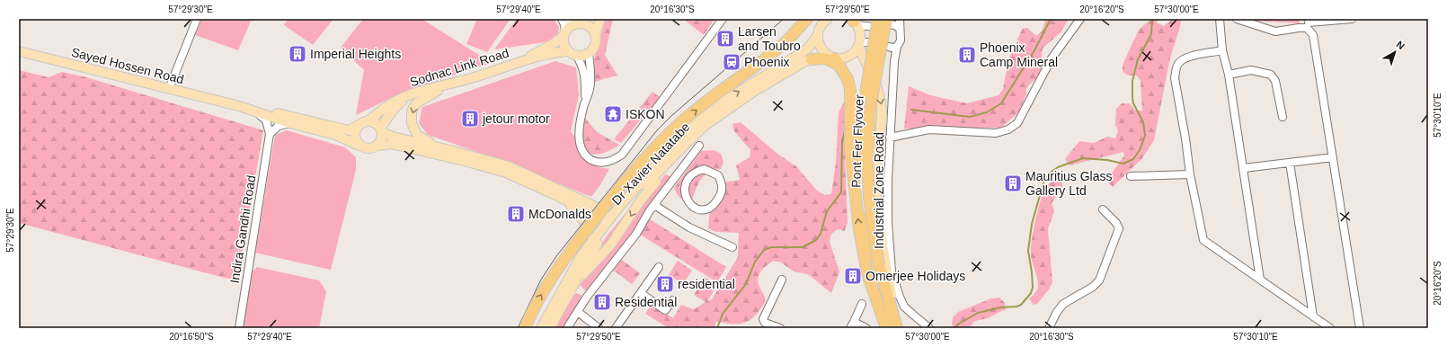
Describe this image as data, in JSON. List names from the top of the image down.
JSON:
{
  "streets": {
    "highway": ["Pont Fer Flyover"],
    "main road": ["Sayed Hossen Road", "Sodnac Link Road", "Dr Xavier Natatabe"],
    "street": ["Industrial Zone Road", "Indira Gandhi Road"]
  },
  "crossings": [
    ["Sayed Hossen Road", "Sodnac Link Road"]
  ],
  "places": {
    "building": [
      "Larsen and Toubro",
      "Imperial Heights",
      "Phoenix Camp Mineral",
      "jetour motor",
      "Mauritius Glass Gallery Ltd",
      "McDonalds",
      "Omerjee Holidays",
      "residential",
      "Residential"
    ],
    "station": ["Phoenix"],
    "temple": ["ISKON"]
  },
  "north": "top right",
  "coordinates": [
    "57°29'30\"E",
    "57°29'40\"E",
    "20°16'30\"S",
    "57°29'50\"E",
    "20°16'20\"S",
    "57°30'00\"E",
    "57°30'10\"E",
    "20°16'50\"S"
  ]
}
